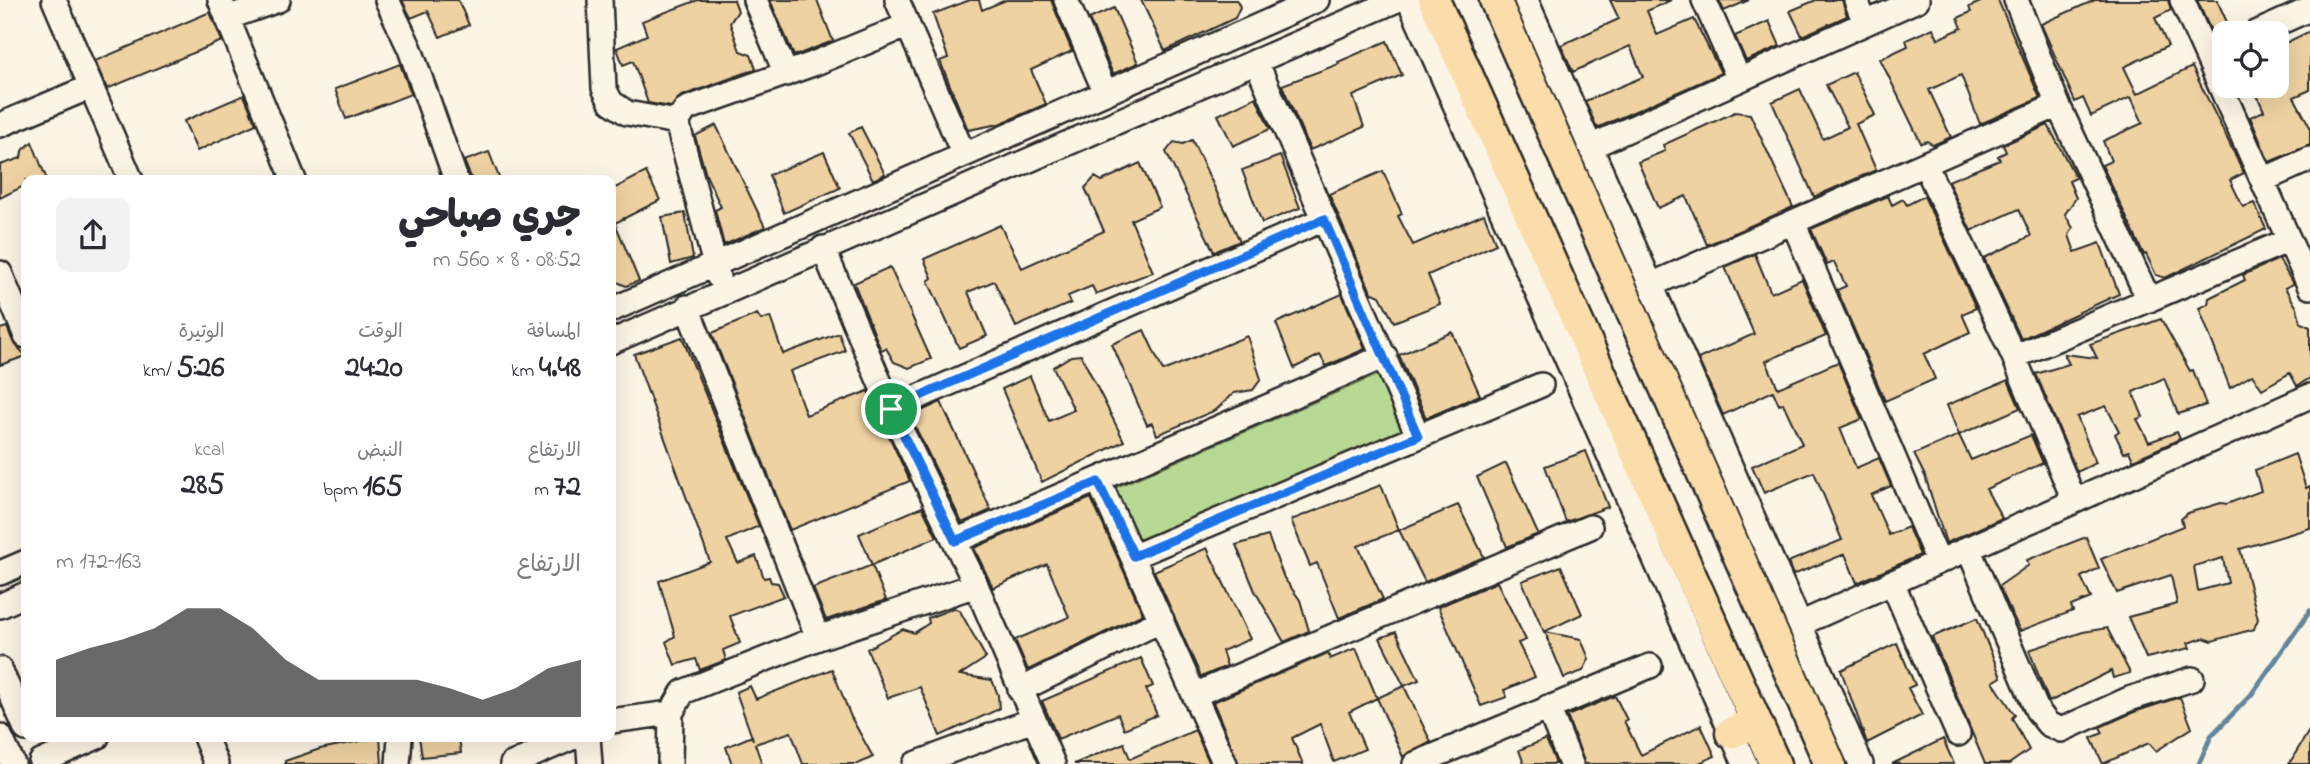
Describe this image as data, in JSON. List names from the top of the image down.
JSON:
{
  "page": {
    "heading": ["جري صباحي", "08:52 · 8 × 560 m"],
    "stats": [
      ["المسافة", "4.48 km"],
      ["الوقت", "24:20"],
      ["الوتيرة", "5:26 /km"],
      ["الارتفاع", "72 m"],
      ["النبض", "165 bpm"],
      ["kcal", "285"]
    ],
    "chart": ["الارتفاع", "163–172 m"]
  }
}
